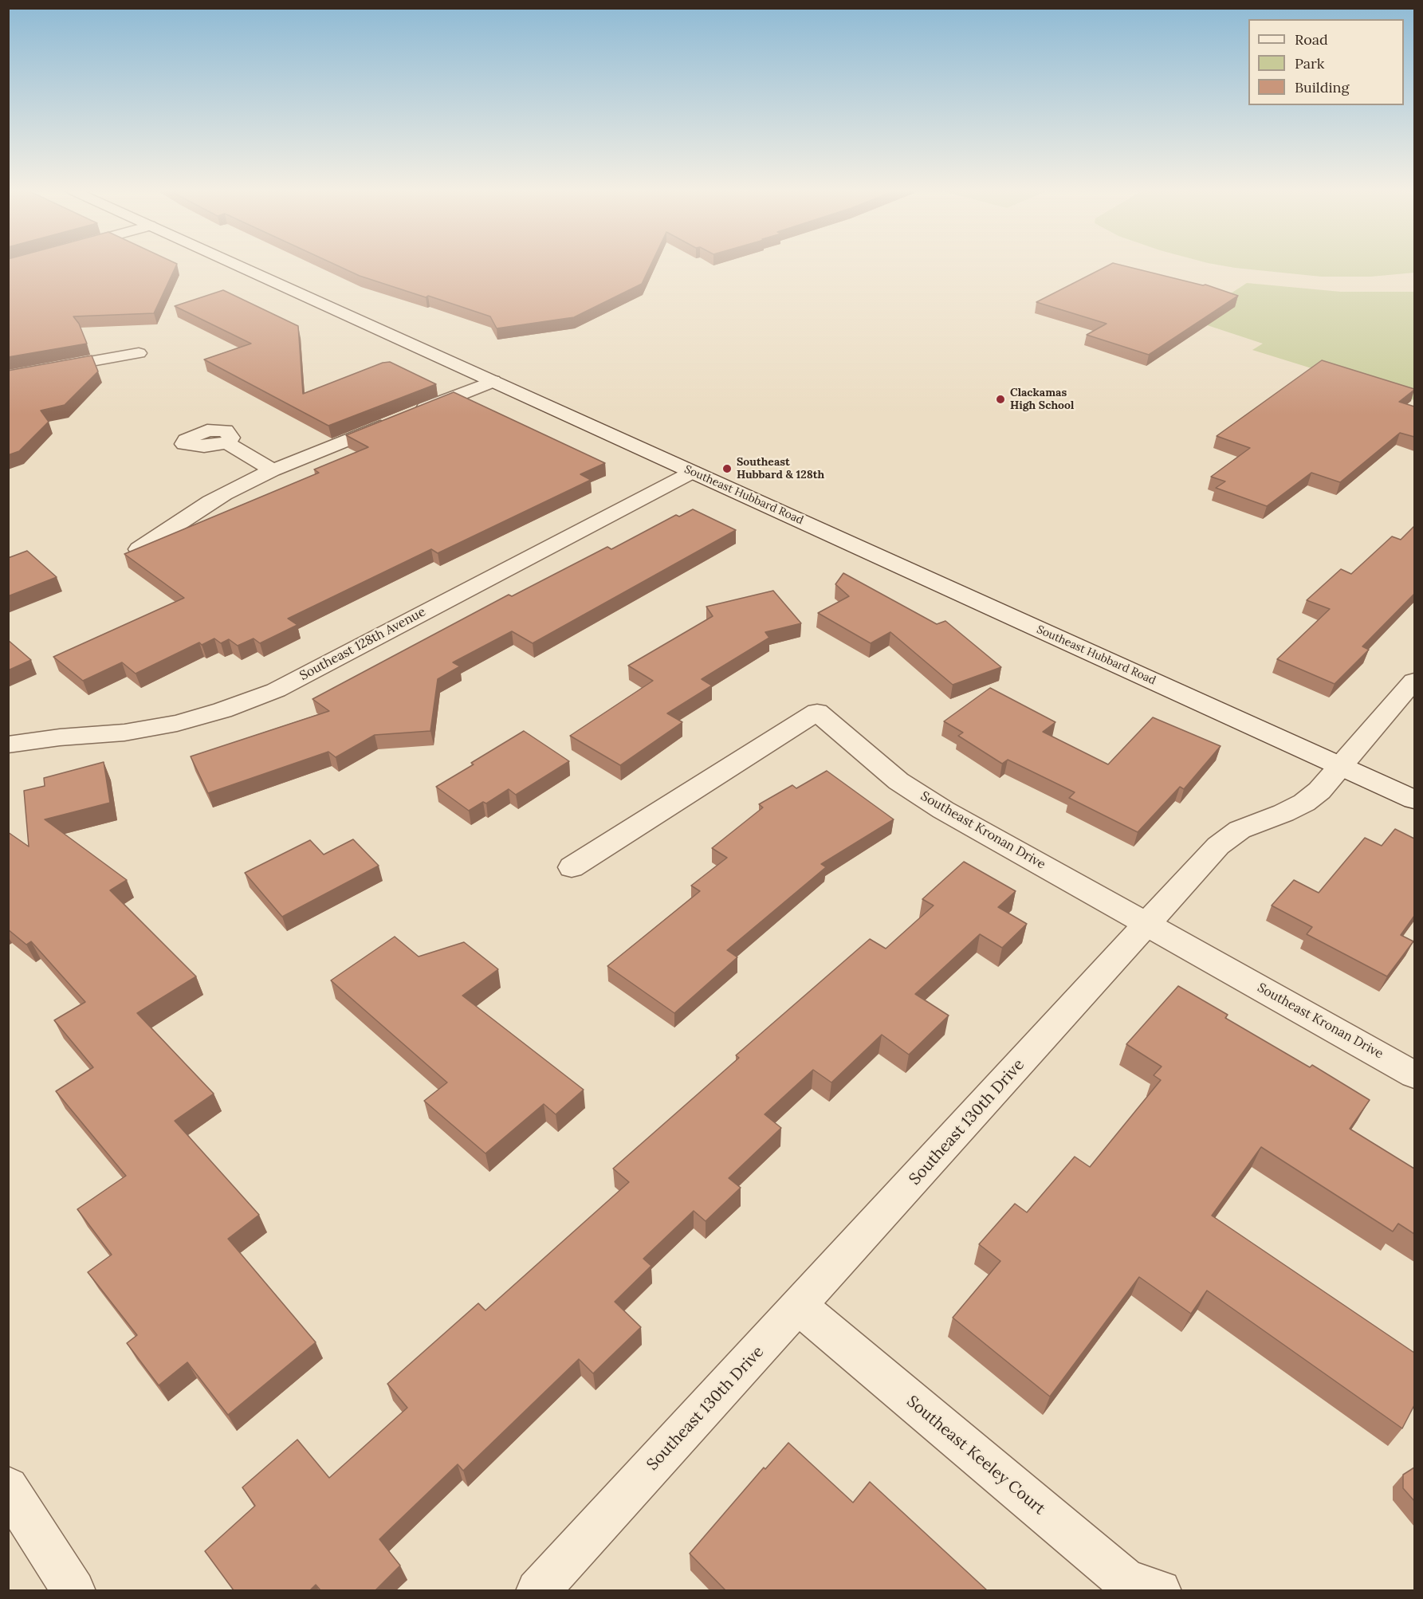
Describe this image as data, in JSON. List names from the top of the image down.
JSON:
{
  "streets": {
    "street": [
      "Southeast Hubbard Road",
      "Southeast 128th Avenue",
      "Southeast Kronan Drive",
      "Southeast 130th Drive",
      "Southeast Keeley Court"
    ]
  },
  "crossings": [
    ["Southeast Hubbard Road", "Southeast 128th Avenue"],
    ["Southeast Hubbard Road", "Southeast 130th Drive"],
    ["Southeast Kronan Drive", "Southeast 130th Drive"],
    ["Southeast 130th Drive", "Southeast Keeley Court"]
  ],
  "places": ["Clackamas High School", "Southeast Hubbard & 128th"],
  "legend": ["Road", "Park", "Building"]
}
